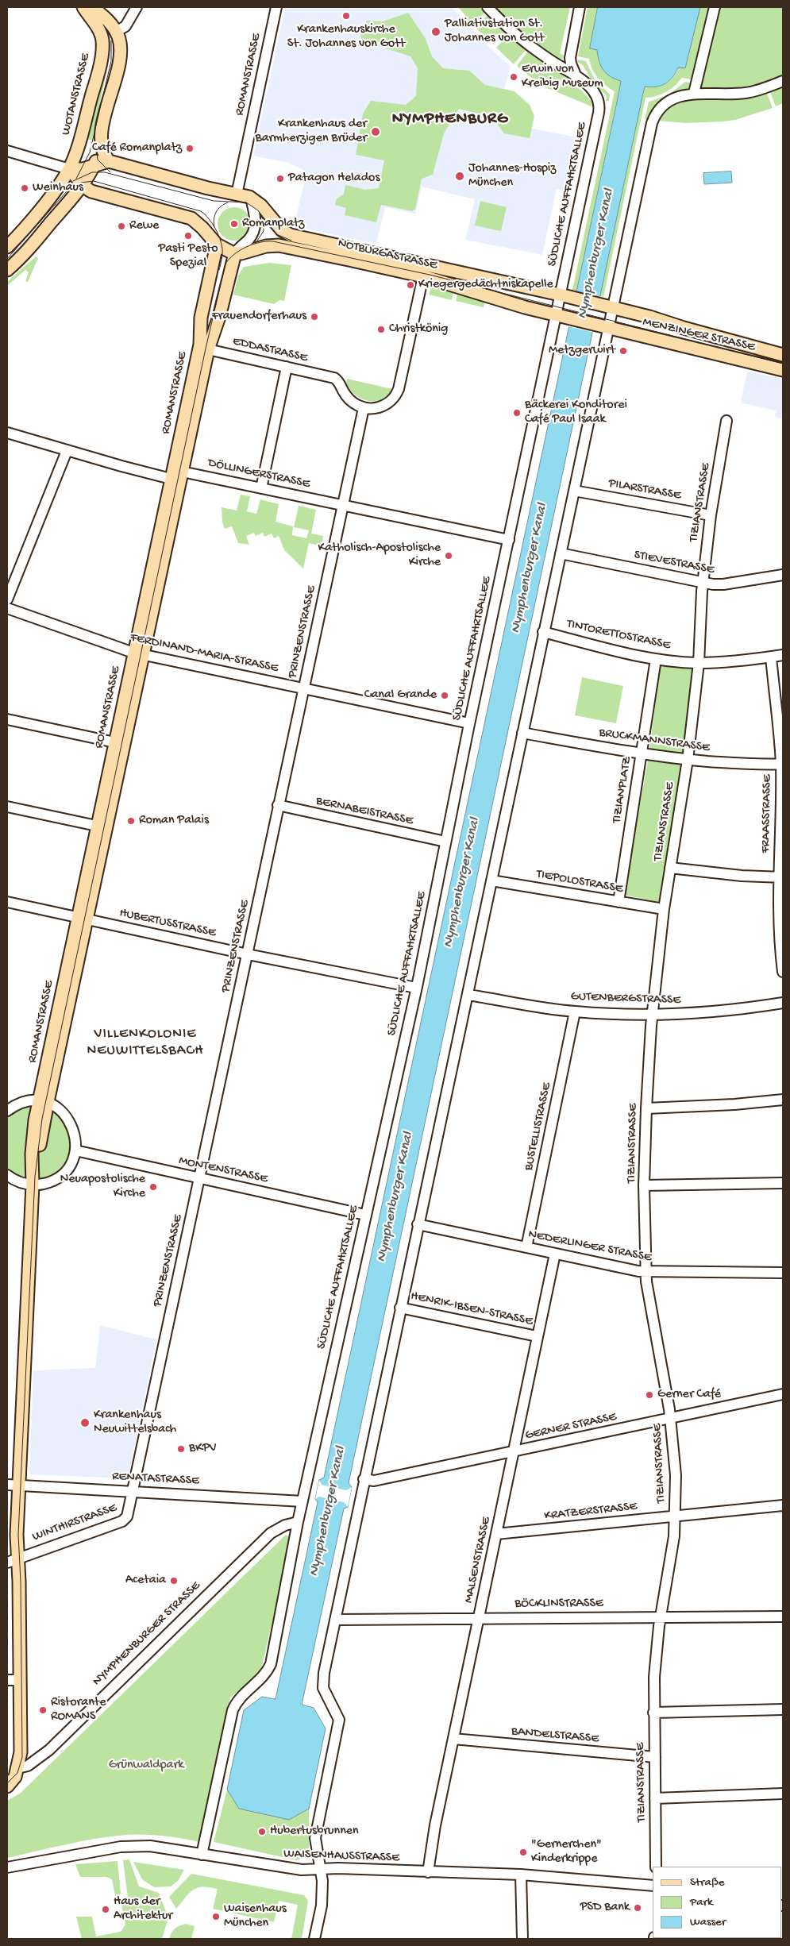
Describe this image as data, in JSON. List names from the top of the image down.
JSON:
{
  "streets": {
    "main road": [
      "ROMANSTRASSE",
      "WOTANSTRASSE",
      "NOTBURGASTRASSE",
      "MENZINGER STRASSE",
      "NYMPHENBURGER STRASSE"
    ],
    "street": [
      "SÜDLICHE AUFFAHRTSALLEE",
      "EDDASTRASSE",
      "DÖLLINGERSTRASSE",
      "PILARSTRASSE",
      "TIZIANSTRASSE",
      "STIEVESTRASSE",
      "PRINZENSTRASSE",
      "TINTORETTOSTRASSE",
      "FERDINAND-MARIA-STRASSE",
      "BRUCKMANNSTRASSE",
      "TIZIANPLATZ",
      "BERNABEISTRASSE",
      "FRAASSTRASSE",
      "TIEPOLOSTRASSE",
      "HUBERTUSSTRASSE",
      "GUTENBERGSTRASSE",
      "BUSTELLISTRASSE",
      "MONTENSTRASSE",
      "NEDERLINGER STRASSE",
      "HENRIK-IBSEN-STRASSE",
      "GERNER STRASSE",
      "RENATASTRASSE",
      "KRATZERSTRASSE",
      "WINTHIRSTRASSE",
      "MALSENSTRASSE",
      "BÖCKLINSTRASSE",
      "BANDELSTRASSE",
      "WAISENHAUSSTRASSE"
    ]
  },
  "crossings": [
    ["ROMANSTRASSE", "NOTBURGASTRASSE"],
    ["ROMANSTRASSE", "EDDASTRASSE"],
    ["ROMANSTRASSE", "DÖLLINGERSTRASSE"],
    ["ROMANSTRASSE", "FERDINAND-MARIA-STRASSE"],
    ["ROMANSTRASSE", "HUBERTUSSTRASSE"],
    ["ROMANSTRASSE", "RENATASTRASSE"],
    ["ROMANSTRASSE", "WINTHIRSTRASSE"],
    ["ROMANSTRASSE", "NYMPHENBURGER STRASSE"],
    ["SÜDLICHE AUFFAHRTSALLEE", "NOTBURGASTRASSE"],
    ["SÜDLICHE AUFFAHRTSALLEE", "DÖLLINGERSTRASSE"],
    ["SÜDLICHE AUFFAHRTSALLEE", "FERDINAND-MARIA-STRASSE"],
    ["SÜDLICHE AUFFAHRTSALLEE", "BERNABEISTRASSE"],
    ["SÜDLICHE AUFFAHRTSALLEE", "HUBERTUSSTRASSE"],
    ["SÜDLICHE AUFFAHRTSALLEE", "MONTENSTRASSE"],
    ["SÜDLICHE AUFFAHRTSALLEE", "RENATASTRASSE"],
    ["SÜDLICHE AUFFAHRTSALLEE", "NYMPHENBURGER STRASSE"],
    ["SÜDLICHE AUFFAHRTSALLEE", "WAISENHAUSSTRASSE"],
    ["NOTBURGASTRASSE", "MENZINGER STRASSE"],
    ["EDDASTRASSE", "PRINZENSTRASSE"],
    ["DÖLLINGERSTRASSE", "PRINZENSTRASSE"],
    ["PILARSTRASSE", "TIZIANSTRASSE"],
    ["TIZIANSTRASSE", "STIEVESTRASSE"],
    ["TIZIANSTRASSE", "TINTORETTOSTRASSE"],
    ["TIZIANSTRASSE", "BRUCKMANNSTRASSE"],
    ["TIZIANSTRASSE", "TIEPOLOSTRASSE"],
    ["TIZIANSTRASSE", "GUTENBERGSTRASSE"],
    ["TIZIANSTRASSE", "NEDERLINGER STRASSE"],
    ["TIZIANSTRASSE", "GERNER STRASSE"],
    ["TIZIANSTRASSE", "KRATZERSTRASSE"],
    ["TIZIANSTRASSE", "BÖCKLINSTRASSE"],
    ["TIZIANSTRASSE", "BANDELSTRASSE"],
    ["PRINZENSTRASSE", "FERDINAND-MARIA-STRASSE"],
    ["PRINZENSTRASSE", "BERNABEISTRASSE"],
    ["PRINZENSTRASSE", "HUBERTUSSTRASSE"],
    ["PRINZENSTRASSE", "MONTENSTRASSE"],
    ["PRINZENSTRASSE", "RENATASTRASSE"],
    ["PRINZENSTRASSE", "WINTHIRSTRASSE"],
    ["TINTORETTOSTRASSE", "TIZIANPLATZ"],
    ["TINTORETTOSTRASSE", "FRAASSTRASSE"],
    ["BRUCKMANNSTRASSE", "TIZIANPLATZ"],
    ["BRUCKMANNSTRASSE", "FRAASSTRASSE"],
    ["TIZIANPLATZ", "TIEPOLOSTRASSE"],
    ["GUTENBERGSTRASSE", "BUSTELLISTRASSE"],
    ["BUSTELLISTRASSE", "NEDERLINGER STRASSE"],
    ["NEDERLINGER STRASSE", "MALSENSTRASSE"],
    ["HENRIK-IBSEN-STRASSE", "MALSENSTRASSE"],
    ["GERNER STRASSE", "MALSENSTRASSE"],
    ["RENATASTRASSE", "WINTHIRSTRASSE"],
    ["KRATZERSTRASSE", "MALSENSTRASSE"],
    ["MALSENSTRASSE", "BÖCKLINSTRASSE"],
    ["MALSENSTRASSE", "BANDELSTRASSE"],
    ["MALSENSTRASSE", "WAISENHAUSSTRASSE"]
  ],
  "districts": ["NYMPHENBURG", "VILLENKOLONIE NEUWITTELSBACH"],
  "water": ["Nymphenburger Kanal"],
  "parks": ["Grünwaldpark"],
  "places": [
    "Krankenhauskirche St. Johannes von Gott",
    "Palliativstation St. Johannes von Gott",
    "Erwin von Kreibig Museum",
    "Krankenhaus der Barmherzigen Brüder",
    "Café Romanplatz",
    "Johannes-Hospiz München",
    "Patagon Helados",
    "Weinhaus",
    "Romanplatz",
    "Rewe",
    "Pasti Pesto Spezial",
    "Kriegergedächtniskapelle",
    "Frauendorferhaus",
    "Christkönig",
    "Metzgerwirt",
    "Bäckerei Konditorei Café Paul Isaak",
    "Katholisch-Apostolische Kirche",
    "Canal Grande",
    "Roman Palais",
    "Neuapostolische Kirche",
    "Gerner Café",
    "Krankenhaus Neuwittelsbach",
    "BKPV",
    "Acetaia",
    "Ristorante ROMANS",
    "Hubertusbrunnen",
    "\"Gernerchen\" Kinderkrippe",
    "PSD Bank",
    "Haus der Architektur",
    "Waisenhaus München"
  ],
  "legend": ["Straße", "Park", "Wasser"]
}
